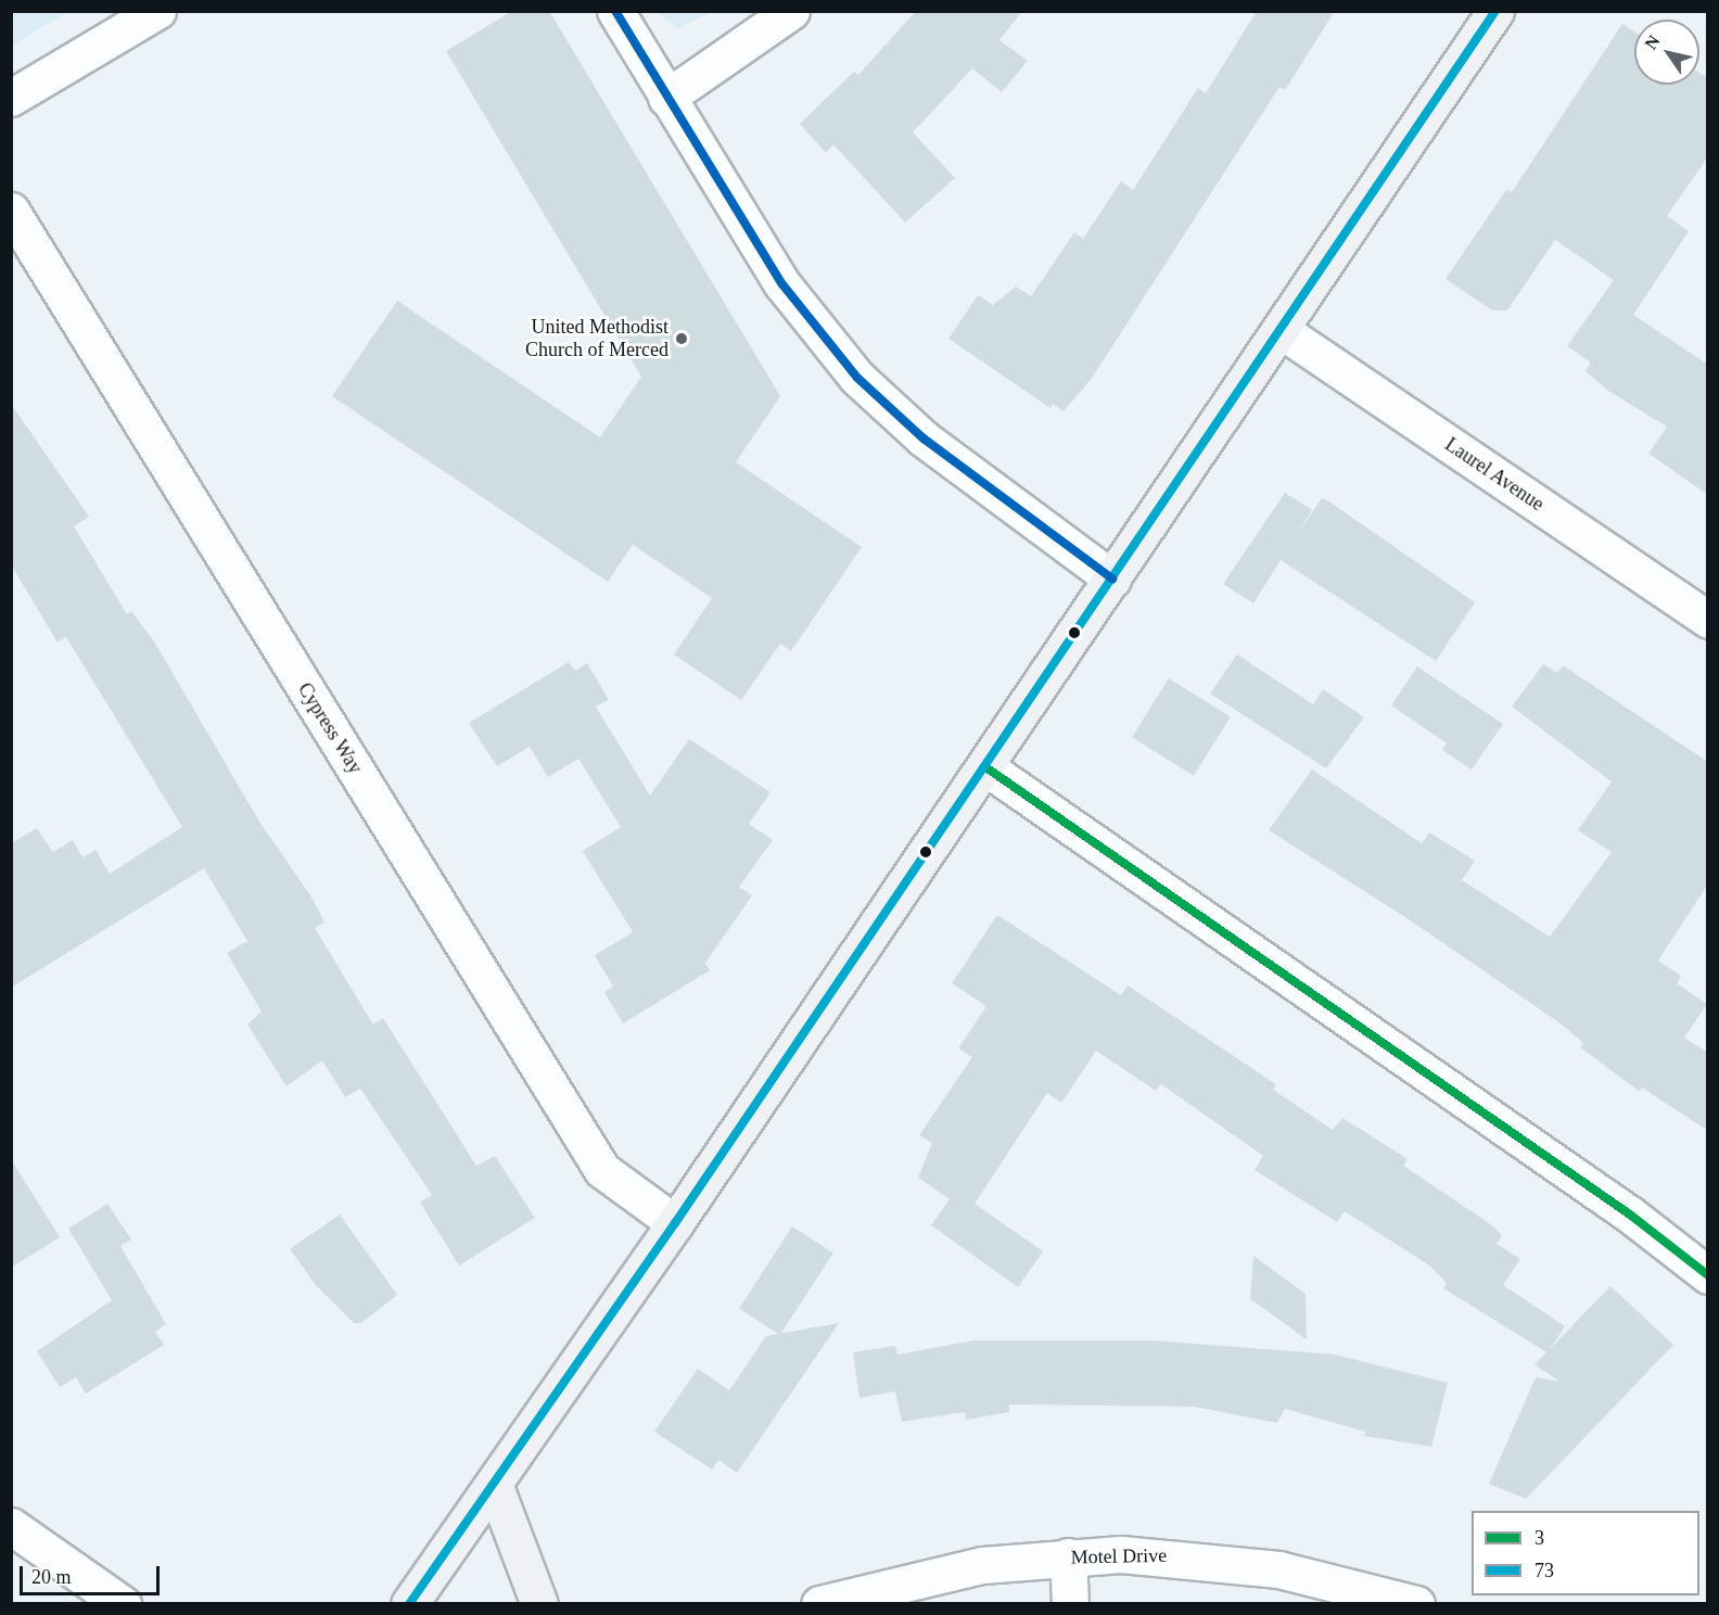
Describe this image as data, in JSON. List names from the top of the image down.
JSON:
{
  "streets": {
    "street": ["Laurel Avenue", "Cypress Way", "Motel Drive"]
  },
  "places": ["United Methodist Church of Merced"],
  "lines": ["transit line 73", "transit line 3"],
  "legend": ["3", "73"],
  "scale_bar": "20 m",
  "north": "top left"
}
